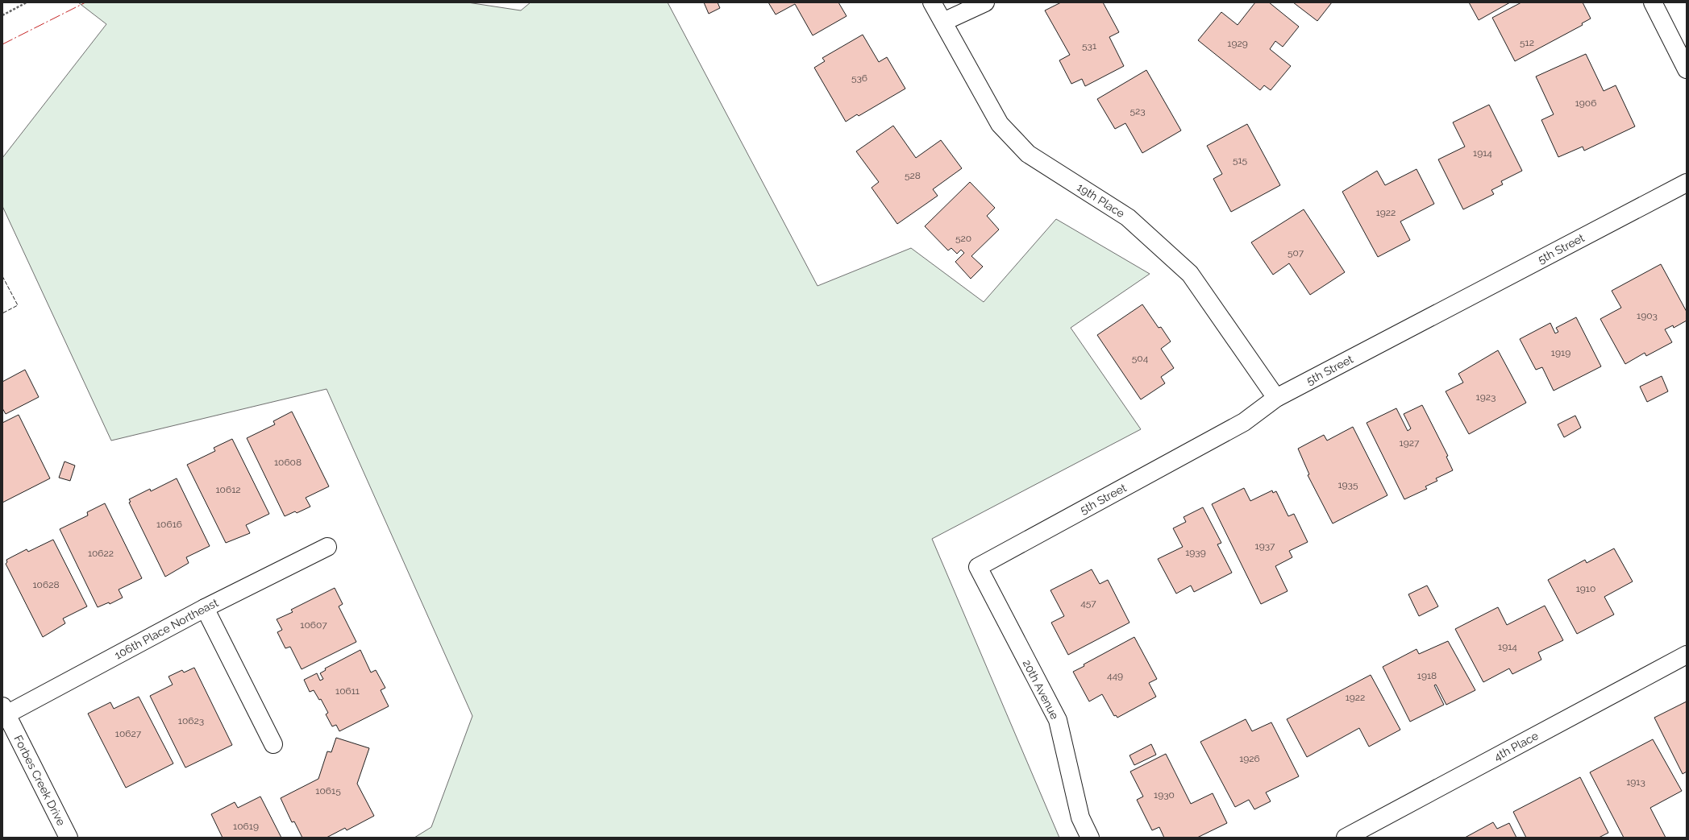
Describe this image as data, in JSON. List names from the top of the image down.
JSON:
{
  "streets": {
    "street": [
      "19th Place",
      "5th Street",
      "106th Place Northeast",
      "20th Avenue",
      "4th Place",
      "Forbes Creek Drive"
    ]
  },
  "crossings": [
    ["19th Place", "5th Street"],
    ["5th Street", "20th Avenue"],
    ["106th Place Northeast", "Forbes Creek Drive"]
  ],
  "house_numbers": [
    "512",
    "1929",
    "531",
    "536",
    "1906",
    "523",
    "1914",
    "515",
    "528",
    "1922",
    "520",
    "507",
    "1903",
    "1919",
    "504",
    "1923",
    "1927",
    "10608",
    "1935",
    "10612",
    "10616",
    "1937",
    "1939",
    "10622",
    "10628",
    "1910",
    "457",
    "10607",
    "1914",
    "449",
    "1918",
    "10611",
    "1922",
    "10623",
    "10627",
    "1926",
    "1913",
    "10615",
    "1930",
    "10619"
  ]
}
